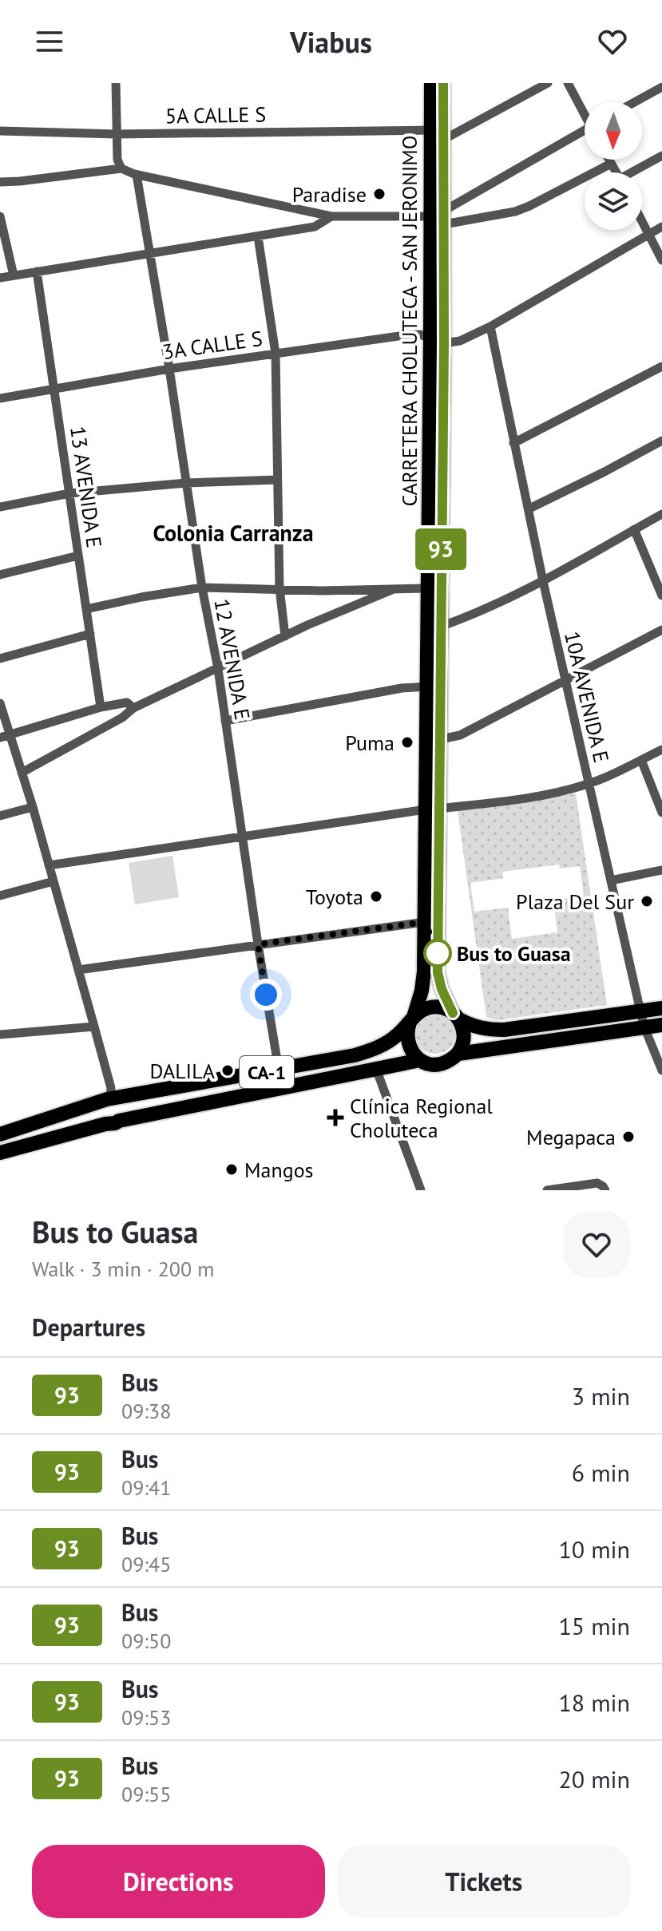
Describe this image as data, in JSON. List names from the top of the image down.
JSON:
{
  "streets": {
    "highway": ["CARRETERA CHOLUTECA - SAN JERONIMO", "CA-1"],
    "street": [
      "5A CALLE S",
      "3A CALLE S",
      "13 AVENIDA E",
      "12 AVENIDA E",
      "10A AVENIDA E"
    ]
  },
  "crossings": [
    ["5A CALLE S", "CARRETERA CHOLUTECA - SAN JERONIMO"],
    ["CARRETERA CHOLUTECA - SAN JERONIMO", "3A CALLE S"],
    ["CARRETERA CHOLUTECA - SAN JERONIMO", "CA-1"],
    ["3A CALLE S", "13 AVENIDA E"],
    ["3A CALLE S", "12 AVENIDA E"],
    ["3A CALLE S", "10A AVENIDA E"],
    ["12 AVENIDA E", "CA-1"],
    ["10A AVENIDA E", "CA-1"]
  ],
  "districts": ["Colonia Carranza"],
  "places": {
    "other": [
      "Paradise",
      "Puma",
      "Toyota",
      "Plaza Del Sur",
      "Bus to Guasa",
      "DALILA",
      "Megapaca",
      "Mangos"
    ],
    "health": ["Clínica Regional Choluteca"]
  },
  "lines": ["bus line 93"],
  "north": "bottom",
  "page": {
    "header": "Viabus",
    "on_map": "93",
    "heading": [
      ["Bus to Guasa", "Walk · 3 min · 200 m"],
      "Departures"
    ],
    "list": [
      {
        "mark": "93",
        "name": "Bus",
        "note": "09:38",
        "value": "3 min"
      },
      {
        "mark": "93",
        "name": "Bus",
        "note": "09:41",
        "value": "6 min"
      },
      {
        "mark": "93",
        "name": "Bus",
        "note": "09:45",
        "value": "10 min"
      },
      {
        "mark": "93",
        "name": "Bus",
        "note": "09:50",
        "value": "15 min"
      },
      {
        "mark": "93",
        "name": "Bus",
        "note": "09:53",
        "value": "18 min"
      },
      {
        "mark": "93",
        "name": "Bus",
        "note": "09:55",
        "value": "20 min"
      }
    ],
    "buttons": ["Directions", "Tickets"]
  }
}
